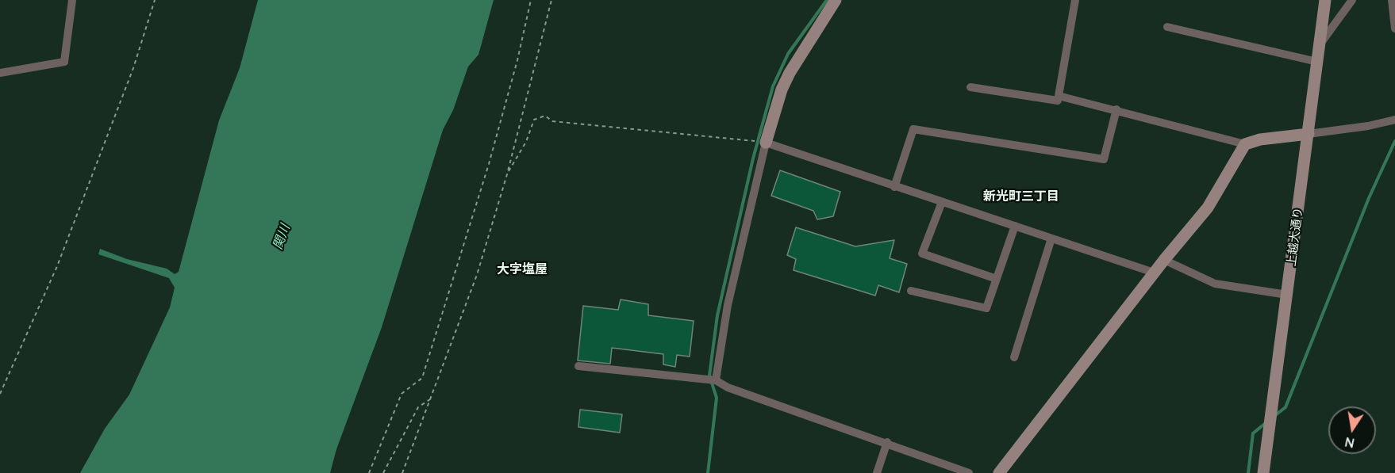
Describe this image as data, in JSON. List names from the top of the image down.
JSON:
{
  "streets": {
    "street": ["上越大通り"]
  },
  "districts": ["新光町三丁目", "大字塩屋"],
  "water": ["関川"],
  "north": "bottom"
}
